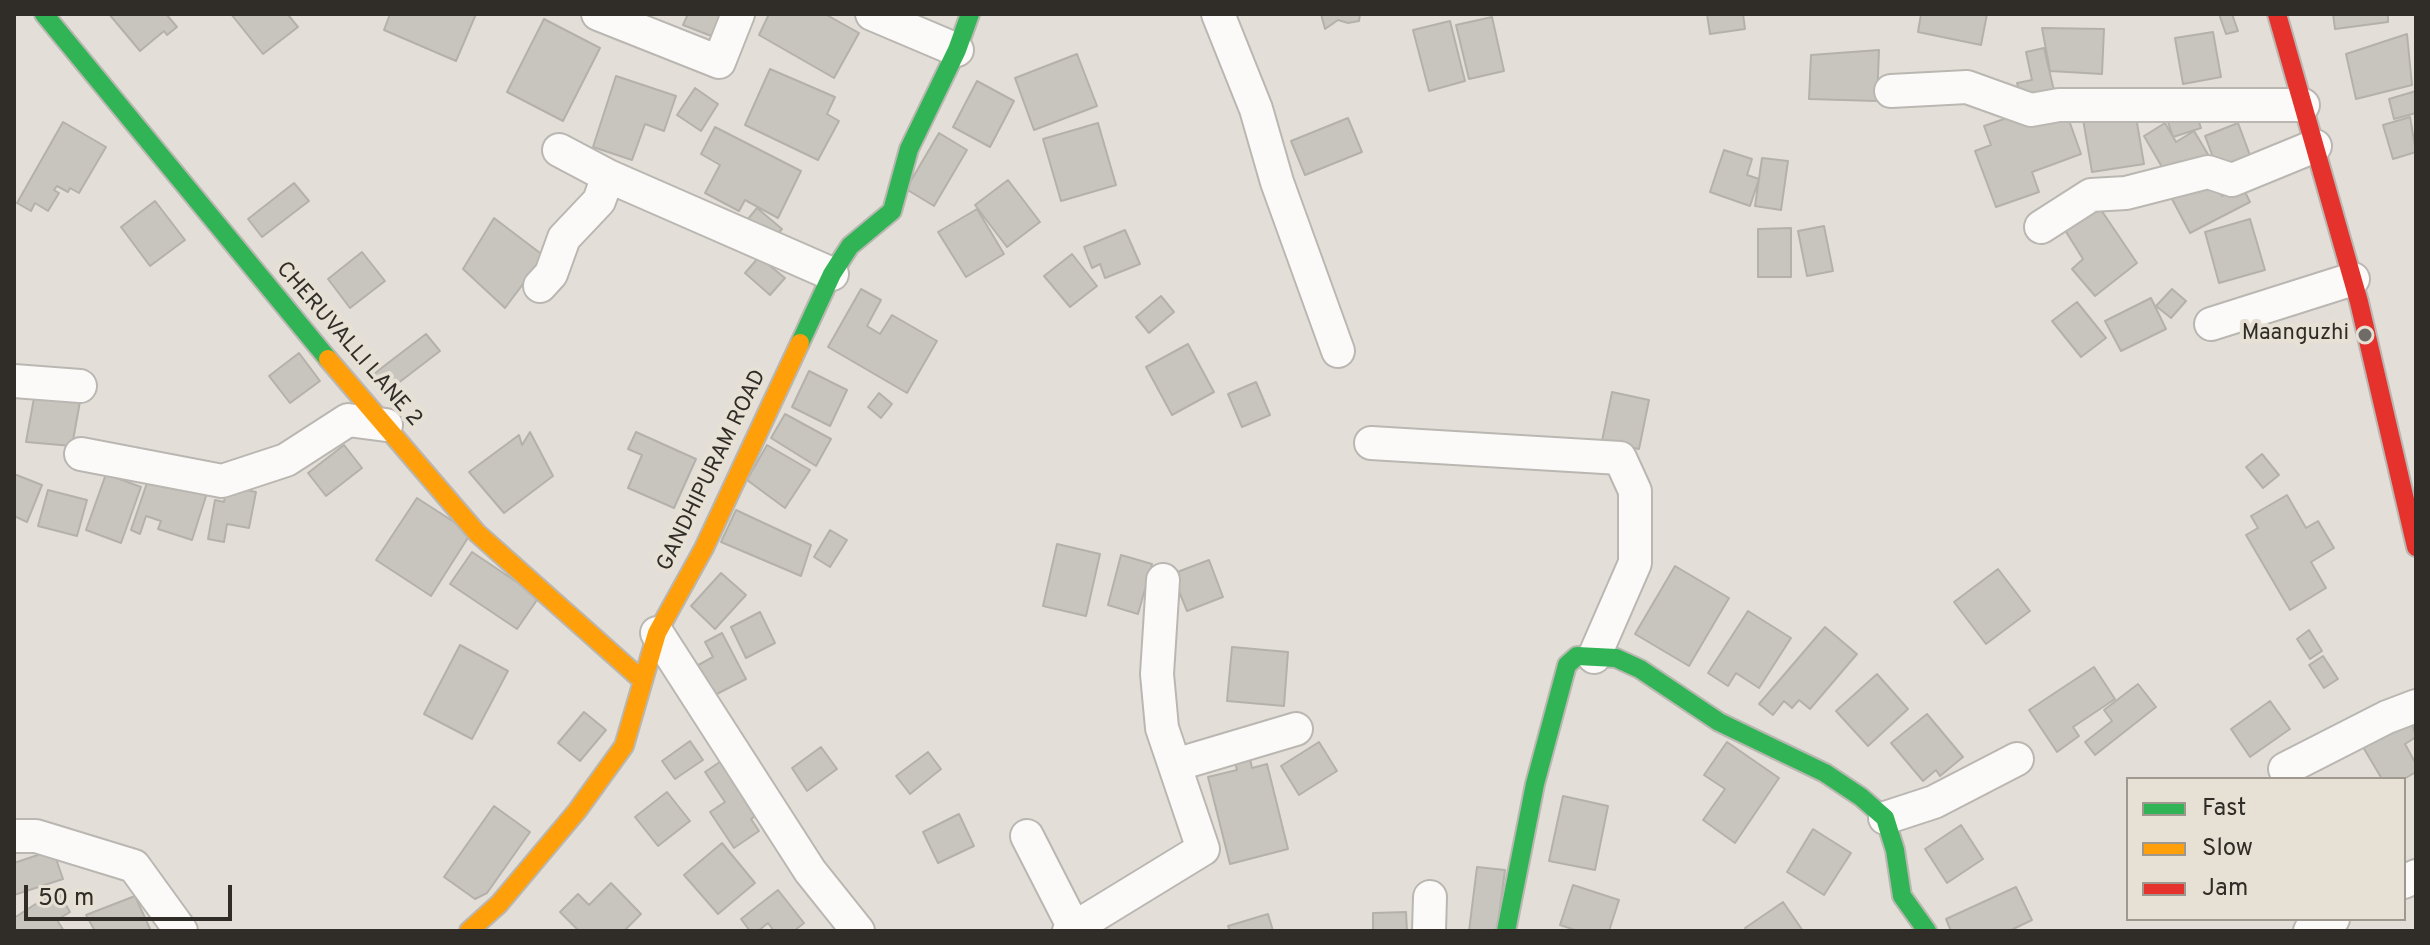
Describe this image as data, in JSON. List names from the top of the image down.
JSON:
{
  "streets": {
    "street": ["CHERUVALLI LANE 2", "GANDHIPURAM ROAD"]
  },
  "crossings": [
    ["CHERUVALLI LANE 2", "GANDHIPURAM ROAD"]
  ],
  "places": ["Maanguzhi"],
  "legend": ["Fast", "Slow", "Jam"],
  "scale_bar": "50 m"
}
